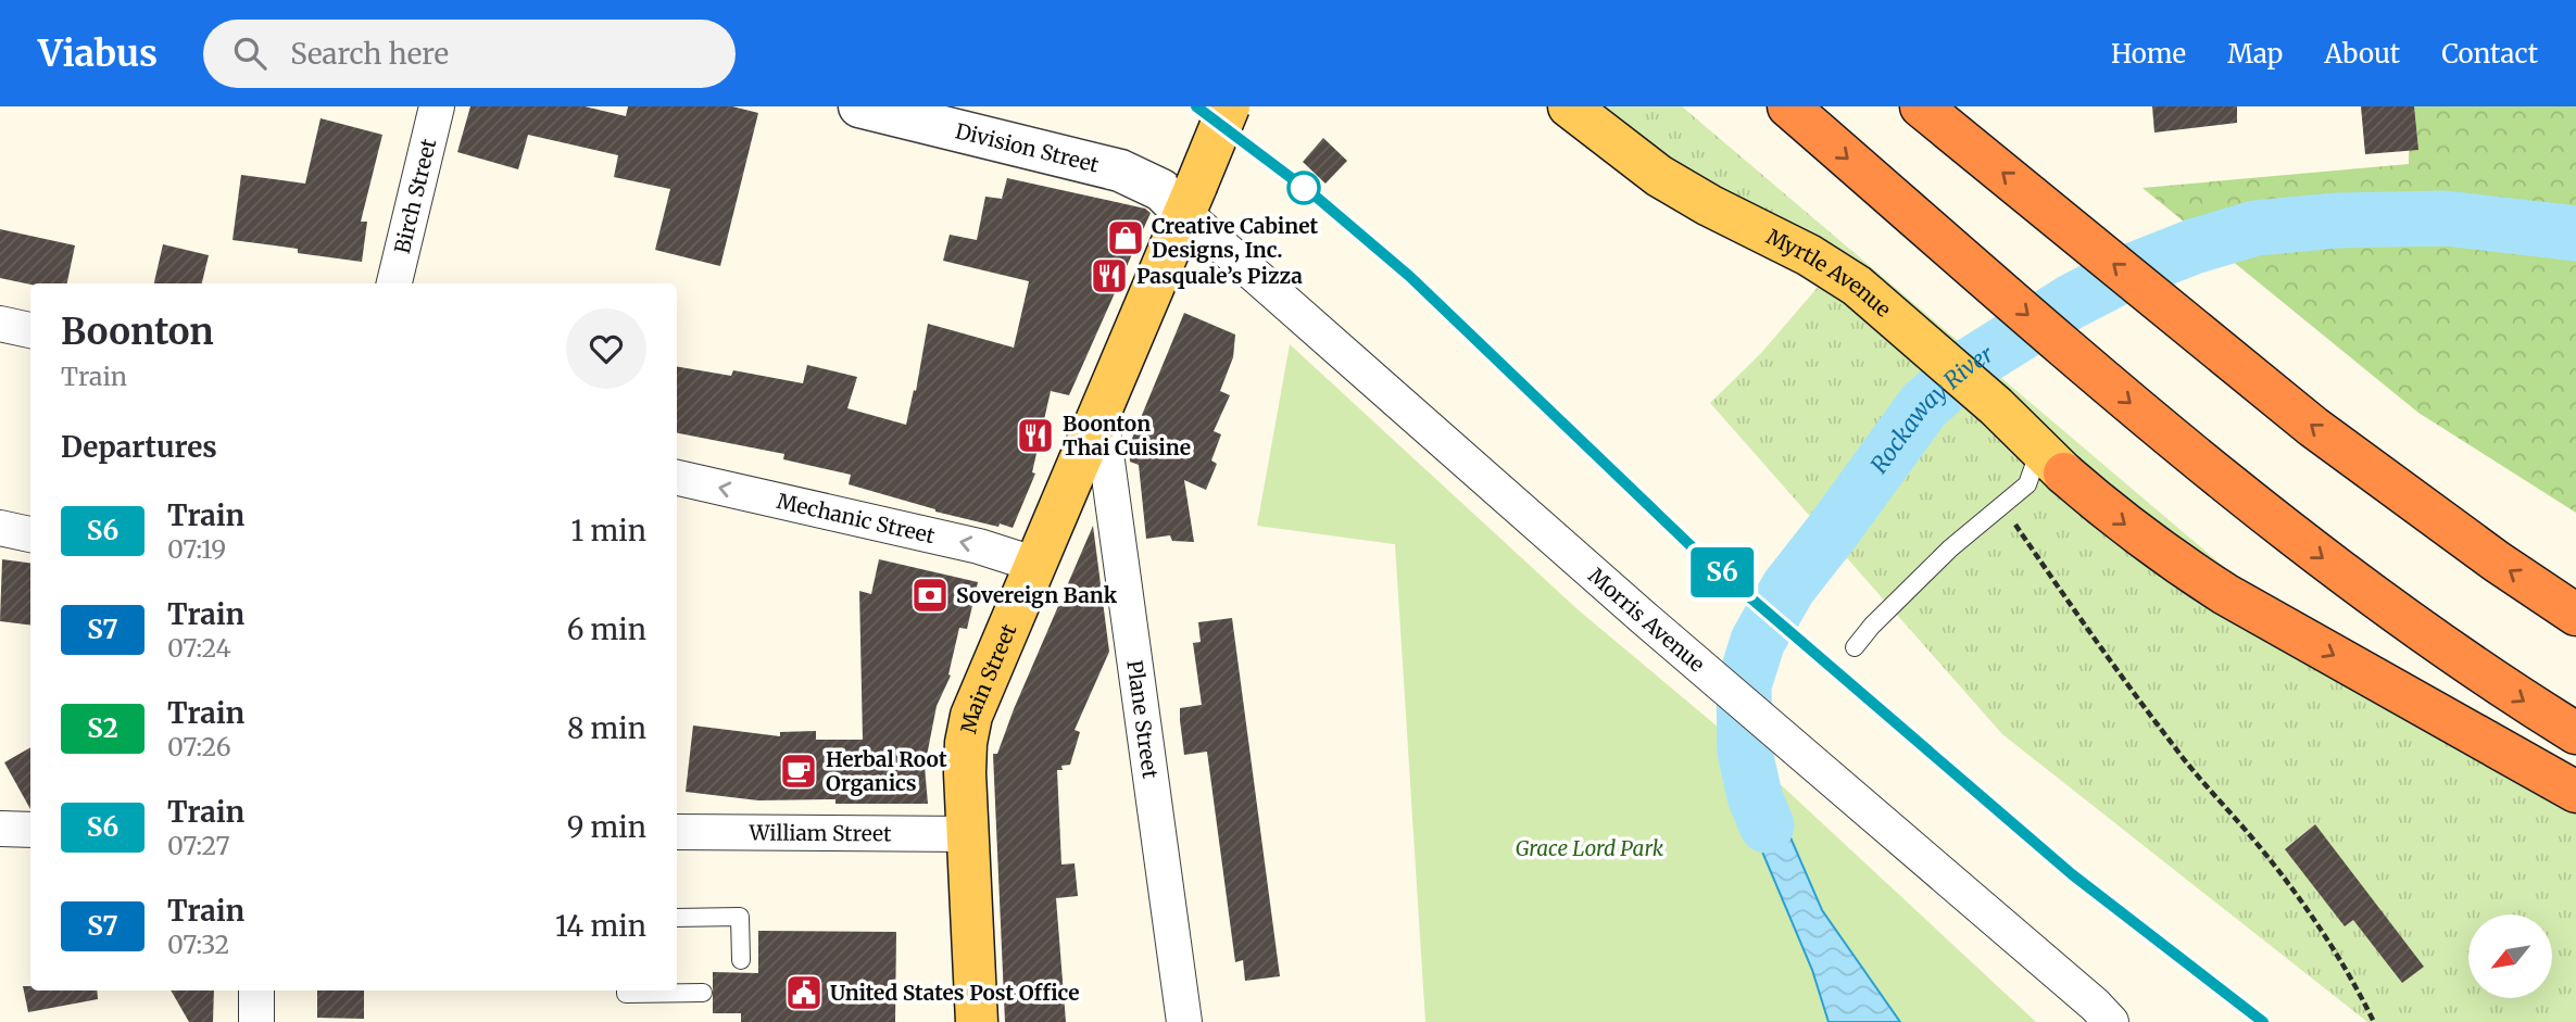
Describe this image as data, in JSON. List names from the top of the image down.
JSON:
{
  "streets": {
    "main road": ["Myrtle Avenue", "Main Street"],
    "street": [
      "Division Street",
      "Birch Street",
      "Mechanic Street",
      "Morris Avenue",
      "Plane Street",
      "William Street"
    ]
  },
  "crossings": [
    ["Division Street", "Morris Avenue"],
    ["Division Street", "Main Street"],
    ["Mechanic Street", "Main Street"],
    ["Morris Avenue", "Main Street"],
    ["Main Street", "Plane Street"],
    ["Main Street", "William Street"]
  ],
  "one_way": ["Mechanic Street"],
  "water": ["Rockaway River"],
  "parks": ["Grace Lord Park"],
  "places": {
    "shop": ["Creative Cabinet Designs, Inc."],
    "restaurant": ["Pasquale’s Pizza", "Boonton Thai Cuisine"],
    "bank": ["Sovereign Bank"],
    "cafe": ["Herbal Root Organics"],
    "public building": ["United States Post Office"]
  },
  "north": "bottom left",
  "page": {
    "header": "Viabus",
    "search": "Search here",
    "nav": [
      "Home",
      "Map",
      "About",
      "Contact"
    ],
    "on_map": "S6",
    "heading": [
      ["Boonton", "Train"],
      "Departures"
    ],
    "list": [
      {
        "mark": "S6",
        "name": "Train",
        "note": "07:19",
        "value": "1 min"
      },
      {
        "mark": "S7",
        "name": "Train",
        "note": "07:24",
        "value": "6 min"
      },
      {
        "mark": "S2",
        "name": "Train",
        "note": "07:26",
        "value": "8 min"
      },
      {
        "mark": "S6",
        "name": "Train",
        "note": "07:27",
        "value": "9 min"
      },
      {
        "mark": "S7",
        "name": "Train",
        "note": "07:32",
        "value": "14 min"
      }
    ]
  }
}
